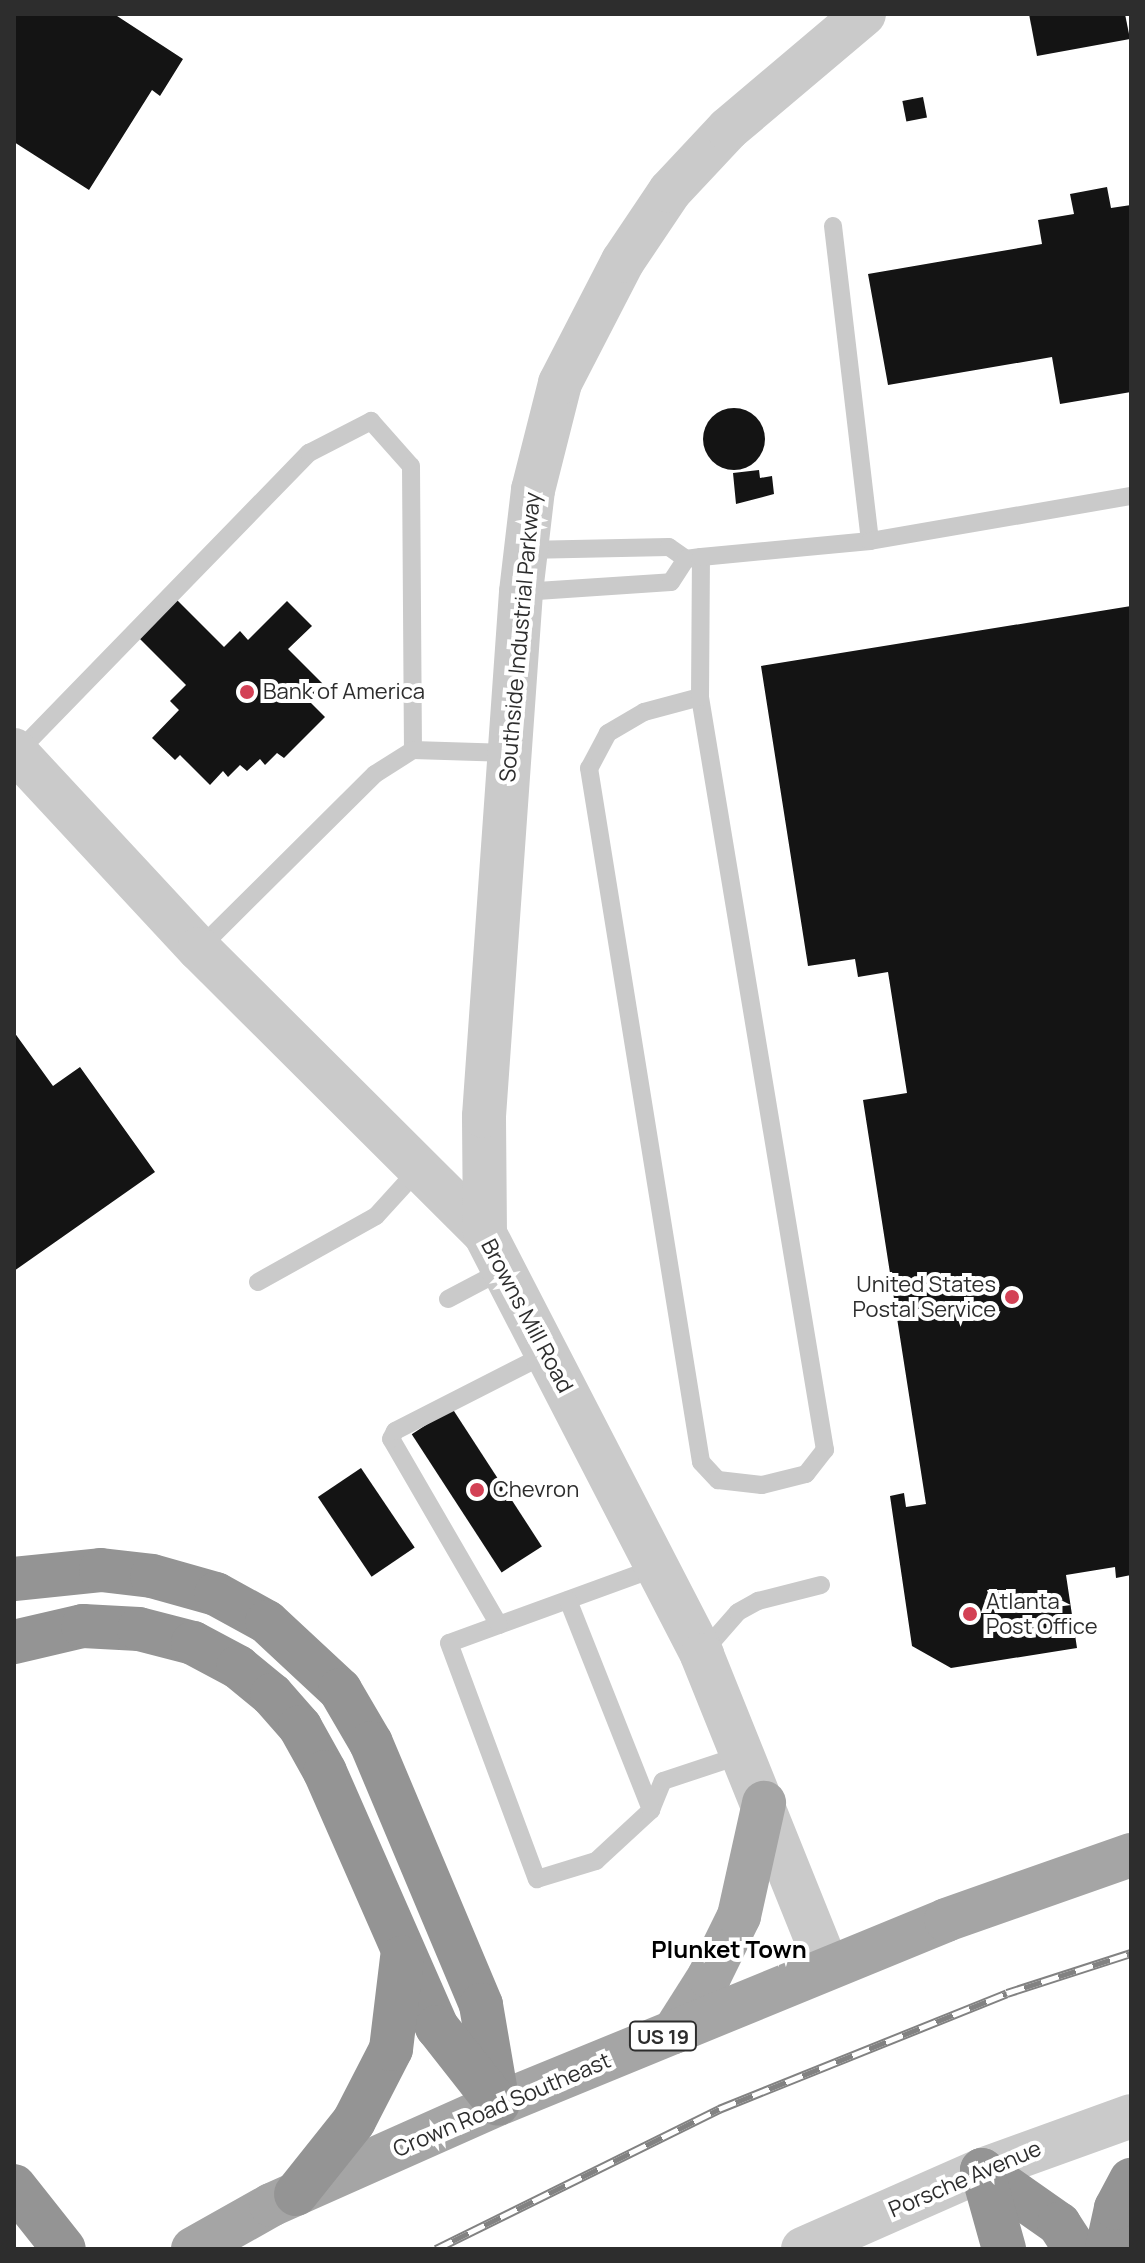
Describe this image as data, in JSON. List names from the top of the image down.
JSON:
{
  "streets": {
    "main road": ["US 19", "Crown Road Southeast"],
    "street": ["Southside Industrial Parkway", "Browns Mill Road", "Porsche Avenue"]
  },
  "crossings": [
    ["Southside Industrial Parkway", "Browns Mill Road"],
    ["Browns Mill Road", "Crown Road Southeast"]
  ],
  "districts": ["Plunket Town"],
  "places": [
    "Bank of America",
    "United States Postal Service",
    "Chevron",
    "Atlanta Post Office"
  ]
}
